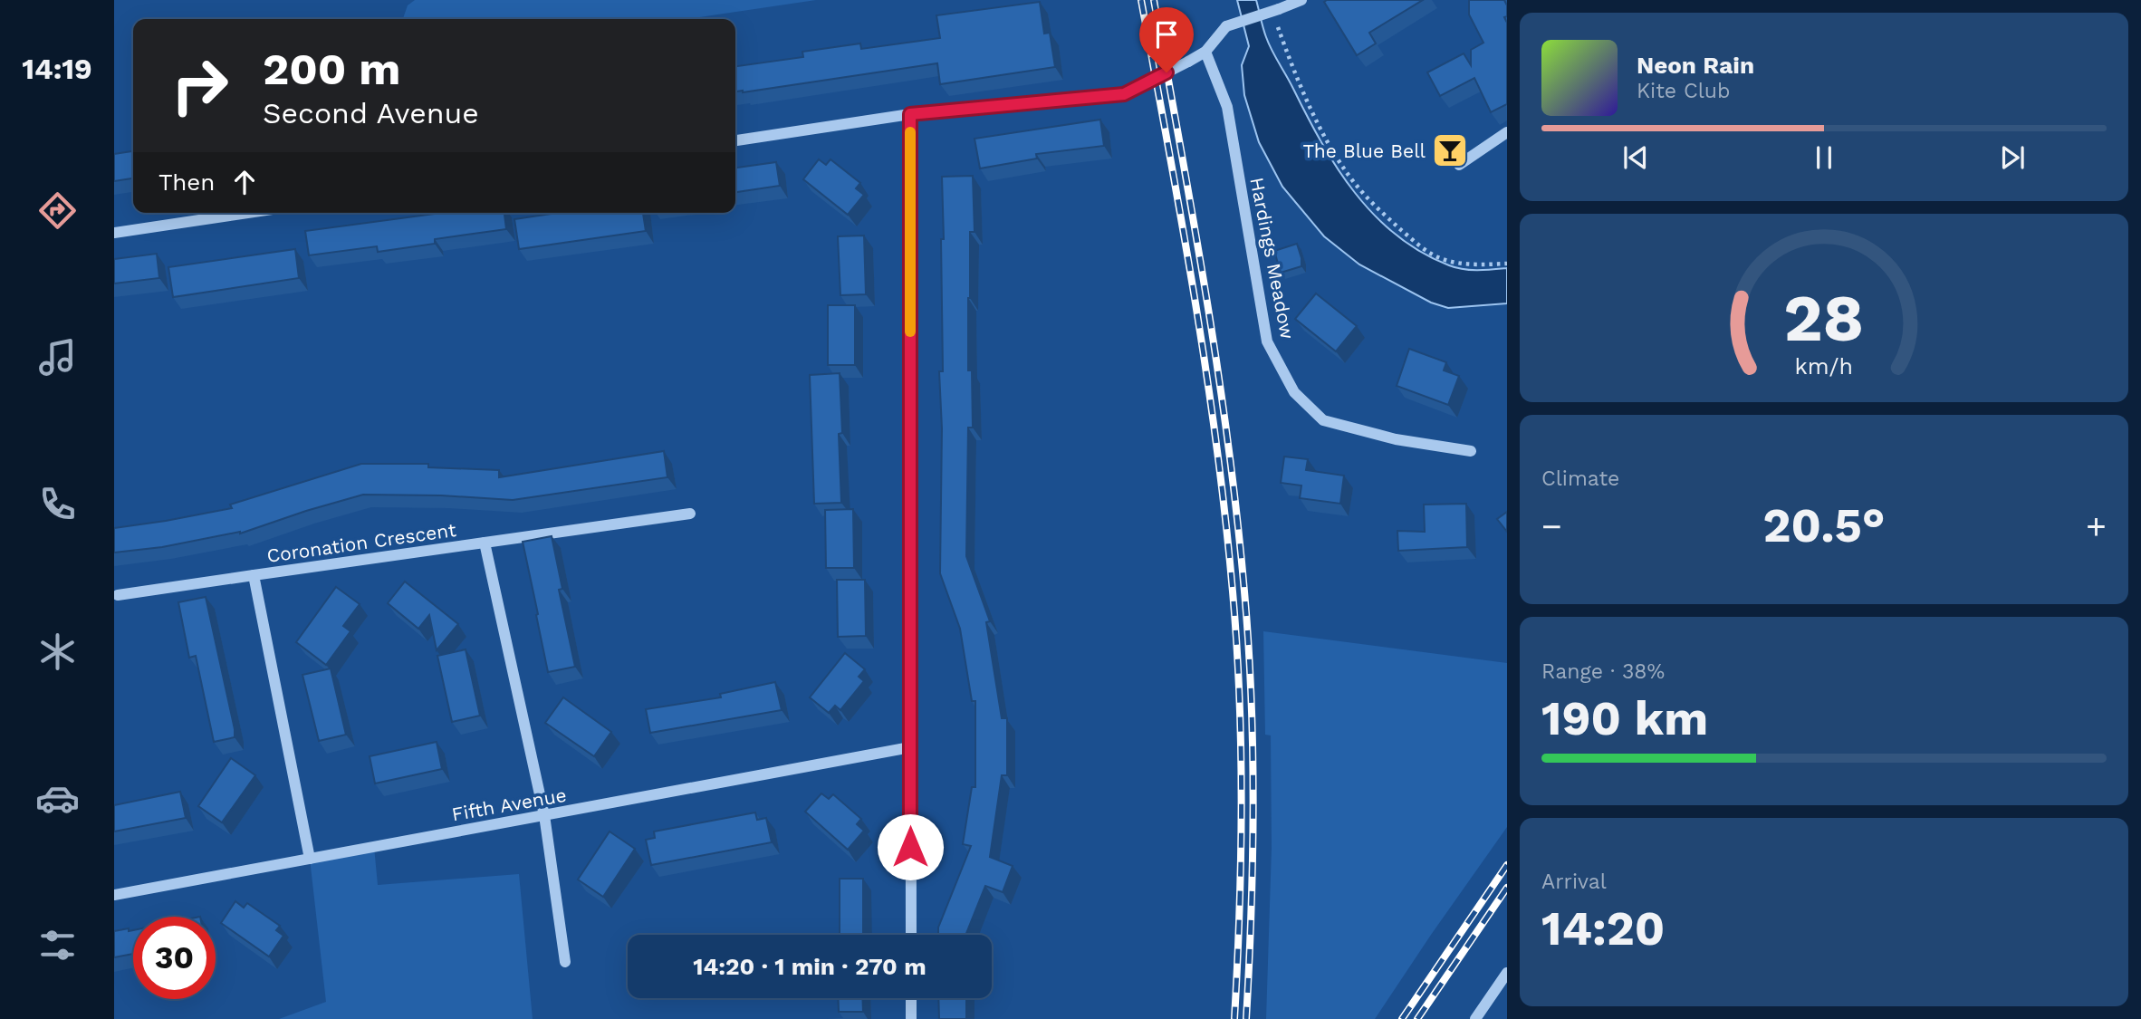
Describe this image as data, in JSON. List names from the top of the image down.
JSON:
{
  "streets": {
    "street": ["Hardings Meadow", "Coronation Crescent", "Fifth Avenue"]
  },
  "crossings": [
    ["Coronation Crescent", "Fifth Avenue"]
  ],
  "places": {
    "bar": ["The Blue Bell"]
  },
  "page": {
    "tabs": "14:19",
    "turn": ["200 m", "Second Avenue"],
    "song": ["Neon Rain", "Kite Club"],
    "then": "Then",
    "tile": [
      "Climate",
      ["Range · 38%", "190 km"],
      ["Arrival", "14:20"]
    ],
    "heat": ["−", "20.5°", "+"],
    "limit": "30",
    "trip": "14:20 · 1 min · 270 m",
    "gauge": ["28", "km/h"]
  }
}
